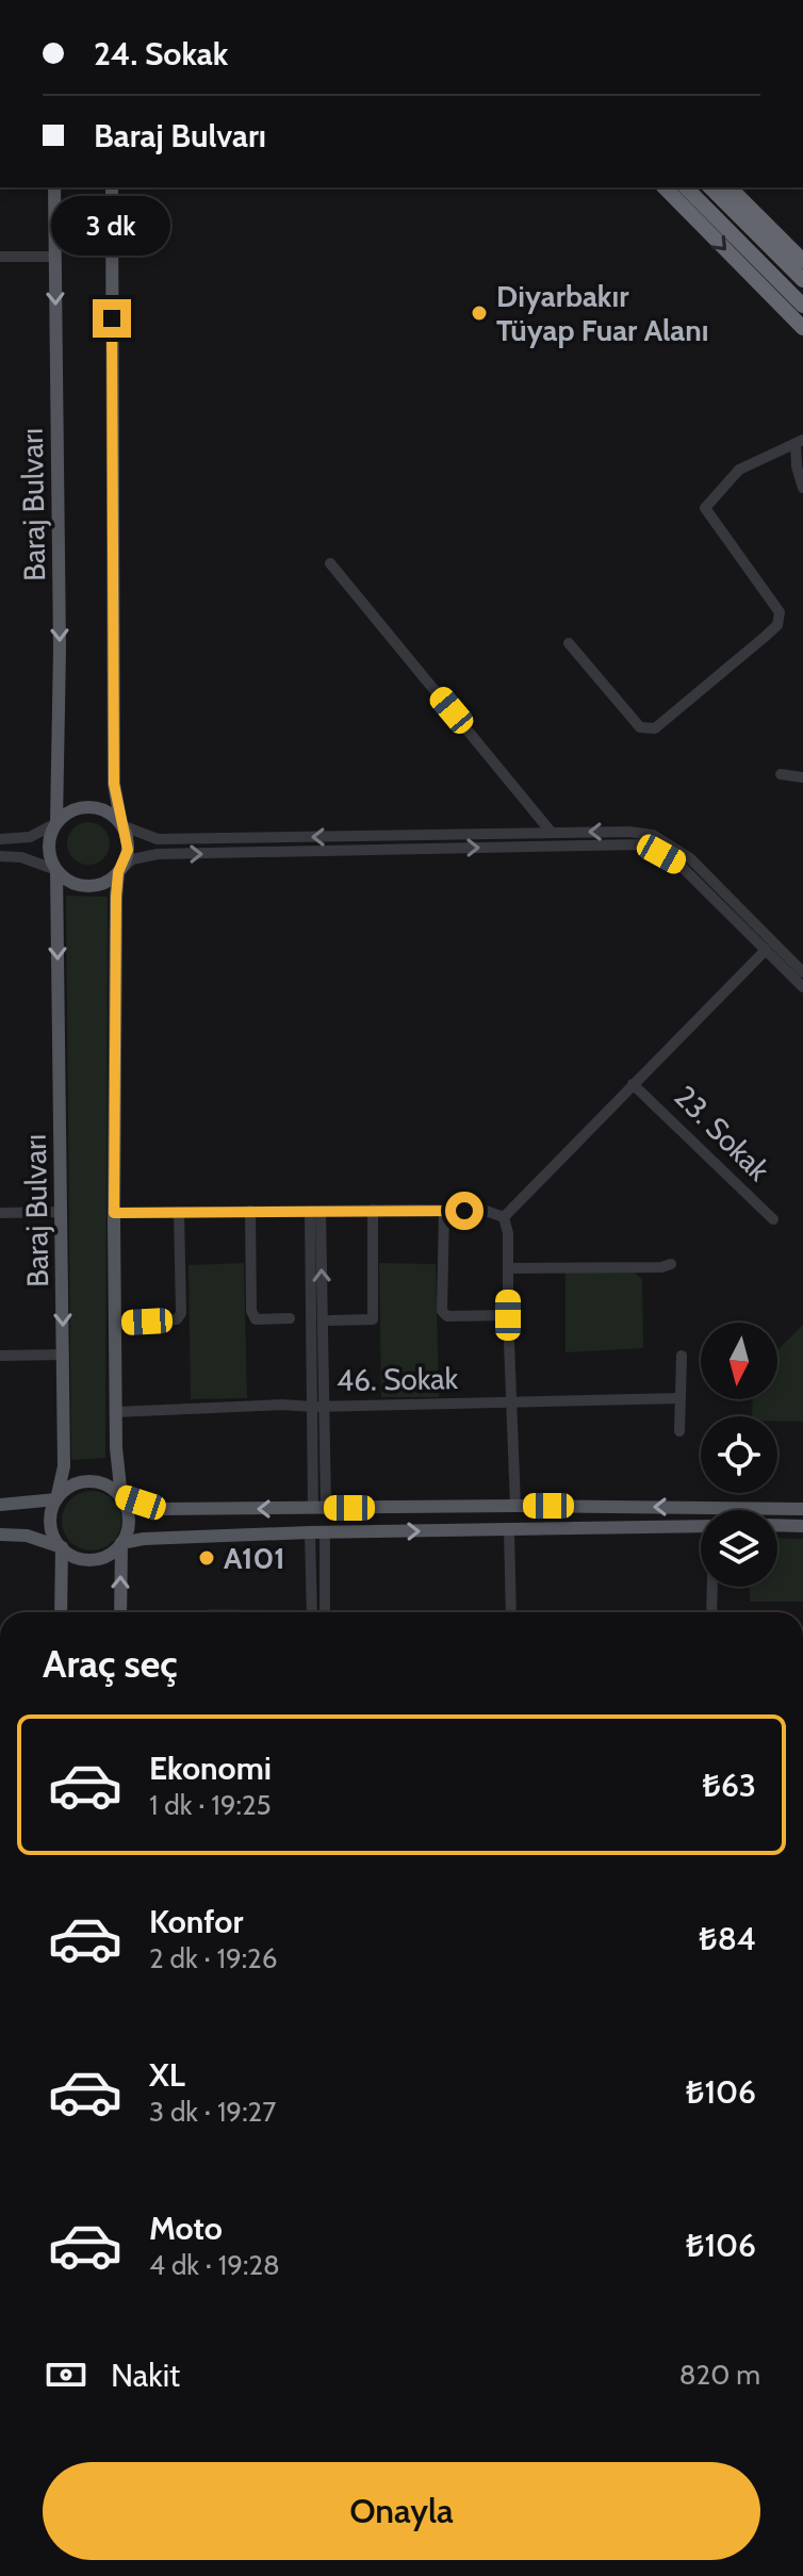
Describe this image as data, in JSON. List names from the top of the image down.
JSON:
{
  "streets": {
    "main road": ["Baraj Bulvarı"],
    "street": ["23. Sokak", "46. Sokak"]
  },
  "places": ["Diyarbakır Tüyap Fuar Alanı", "A101"],
  "north": "bottom",
  "page": {
    "banner": ["24. Sokak", "Baraj Bulvarı"],
    "bubble": "3 dk",
    "heading": "Araç seç",
    "list": [
      {
        "name": "Ekonomi",
        "note": "1 dk · 19:25",
        "value": "₺63"
      },
      {
        "name": "Konfor",
        "note": "2 dk · 19:26",
        "value": "₺84"
      },
      {
        "name": "XL",
        "note": "3 dk · 19:27",
        "value": "₺106"
      },
      {
        "name": "Moto",
        "note": "4 dk · 19:28",
        "value": "₺106"
      }
    ],
    "pay": ["Nakit", "820 m"],
    "buttons": "Onayla"
  }
}
